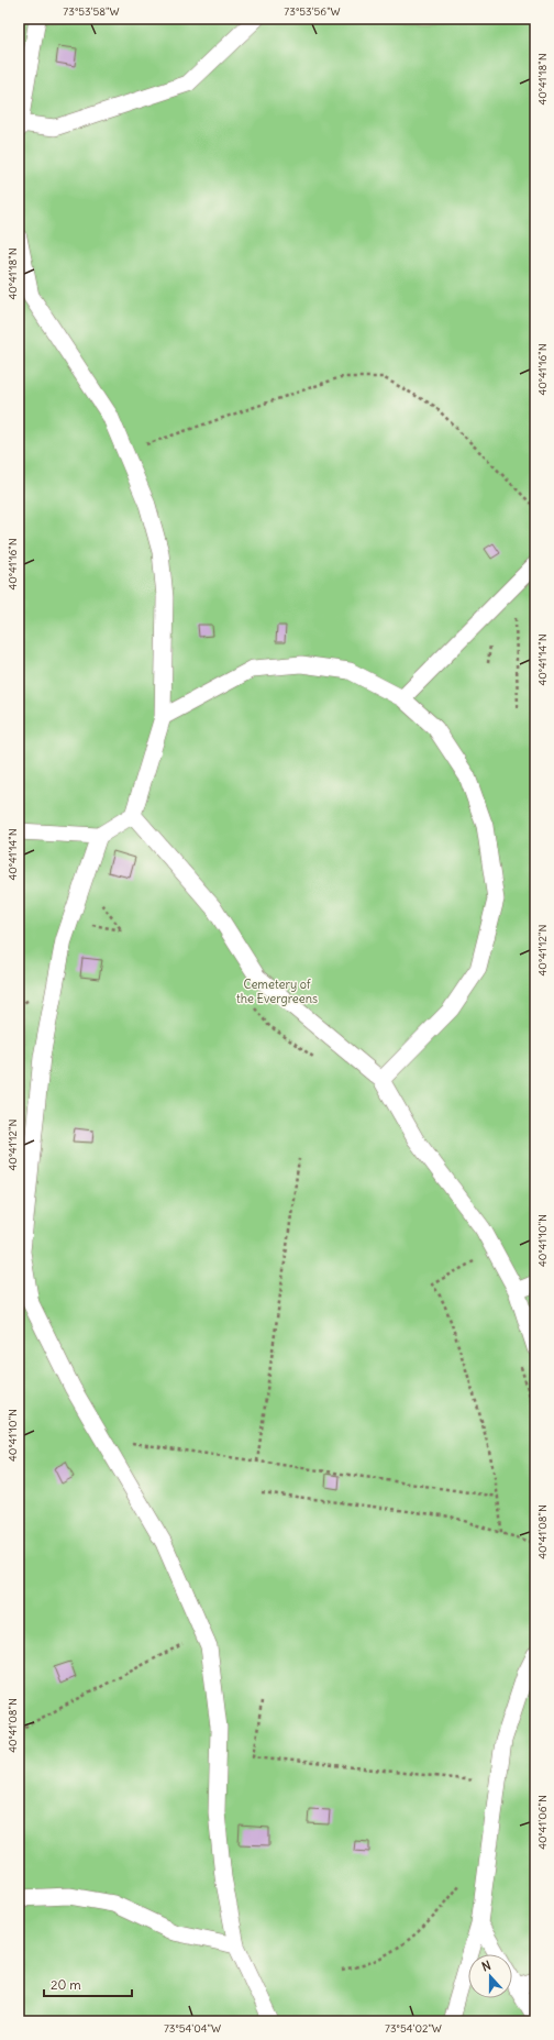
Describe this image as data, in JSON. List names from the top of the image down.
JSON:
{
  "parks": ["Cemetery of the Evergreens"],
  "scale_bar": "20 m",
  "north": "top",
  "coordinates": [
    "73°53'58\"W",
    "73°53'56\"W",
    "40°41'18\"N",
    "40°41'16\"N",
    "40°41'14\"N",
    "40°41'12\"N",
    "40°41'10\"N",
    "40°41'08\"N",
    "40°41'06\"N",
    "73°54'04\"W",
    "73°54'02\"W"
  ]
}
